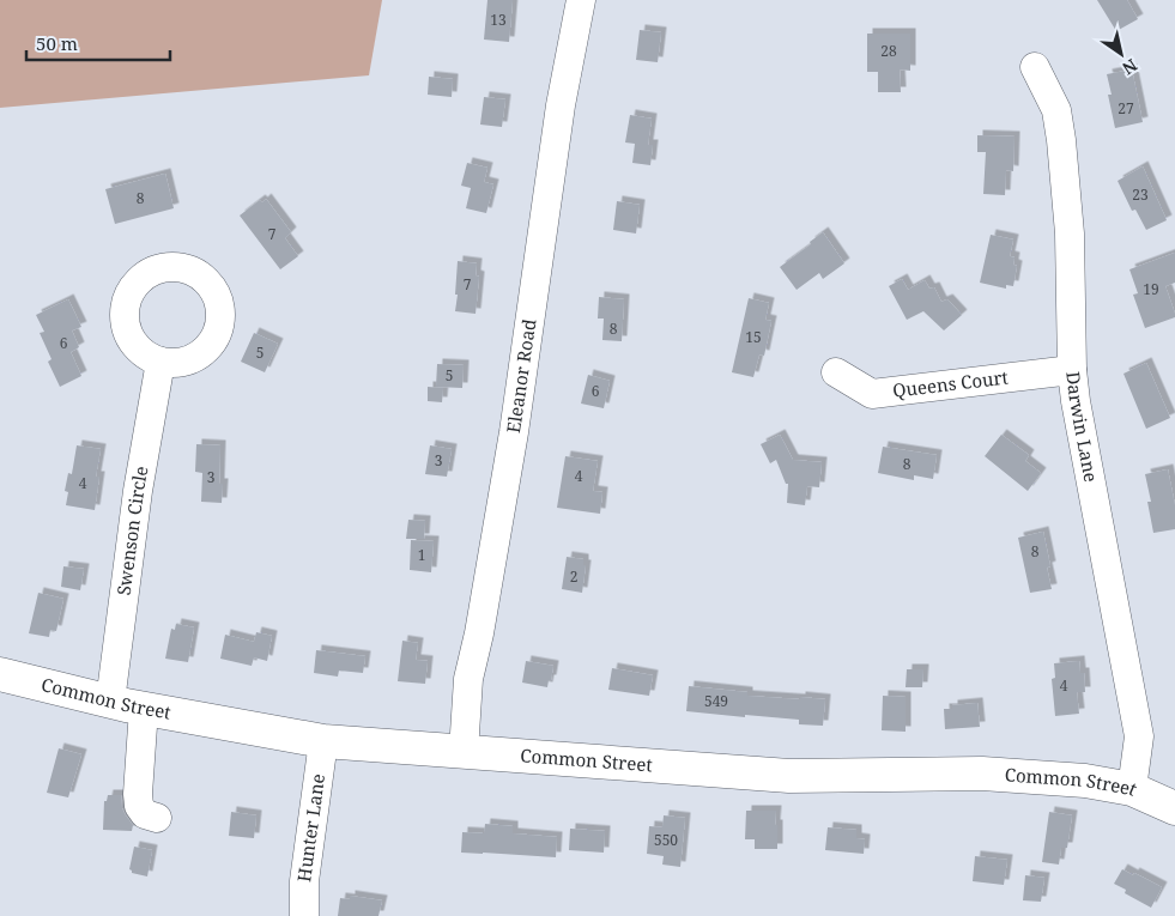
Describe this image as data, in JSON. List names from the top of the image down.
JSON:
{
  "streets": {
    "main road": ["Common Street"],
    "street": [
      "Eleanor Road",
      "Queens Court",
      "Darwin Lane",
      "Swenson Circle",
      "Hunter Lane"
    ]
  },
  "crossings": [
    ["Eleanor Road", "Common Street"],
    ["Queens Court", "Darwin Lane"],
    ["Darwin Lane", "Common Street"],
    ["Swenson Circle", "Common Street"],
    ["Common Street", "Hunter Lane"]
  ],
  "house_numbers": [
    "13",
    "28",
    "27",
    "23",
    "8",
    "7",
    "7",
    "19",
    "8",
    "15",
    "6",
    "5",
    "5",
    "6",
    "3",
    "8",
    "4",
    "3",
    "4",
    "8",
    "1",
    "2",
    "4",
    "549",
    "550"
  ],
  "scale_bar": "50 m",
  "north": "bottom right"
}
